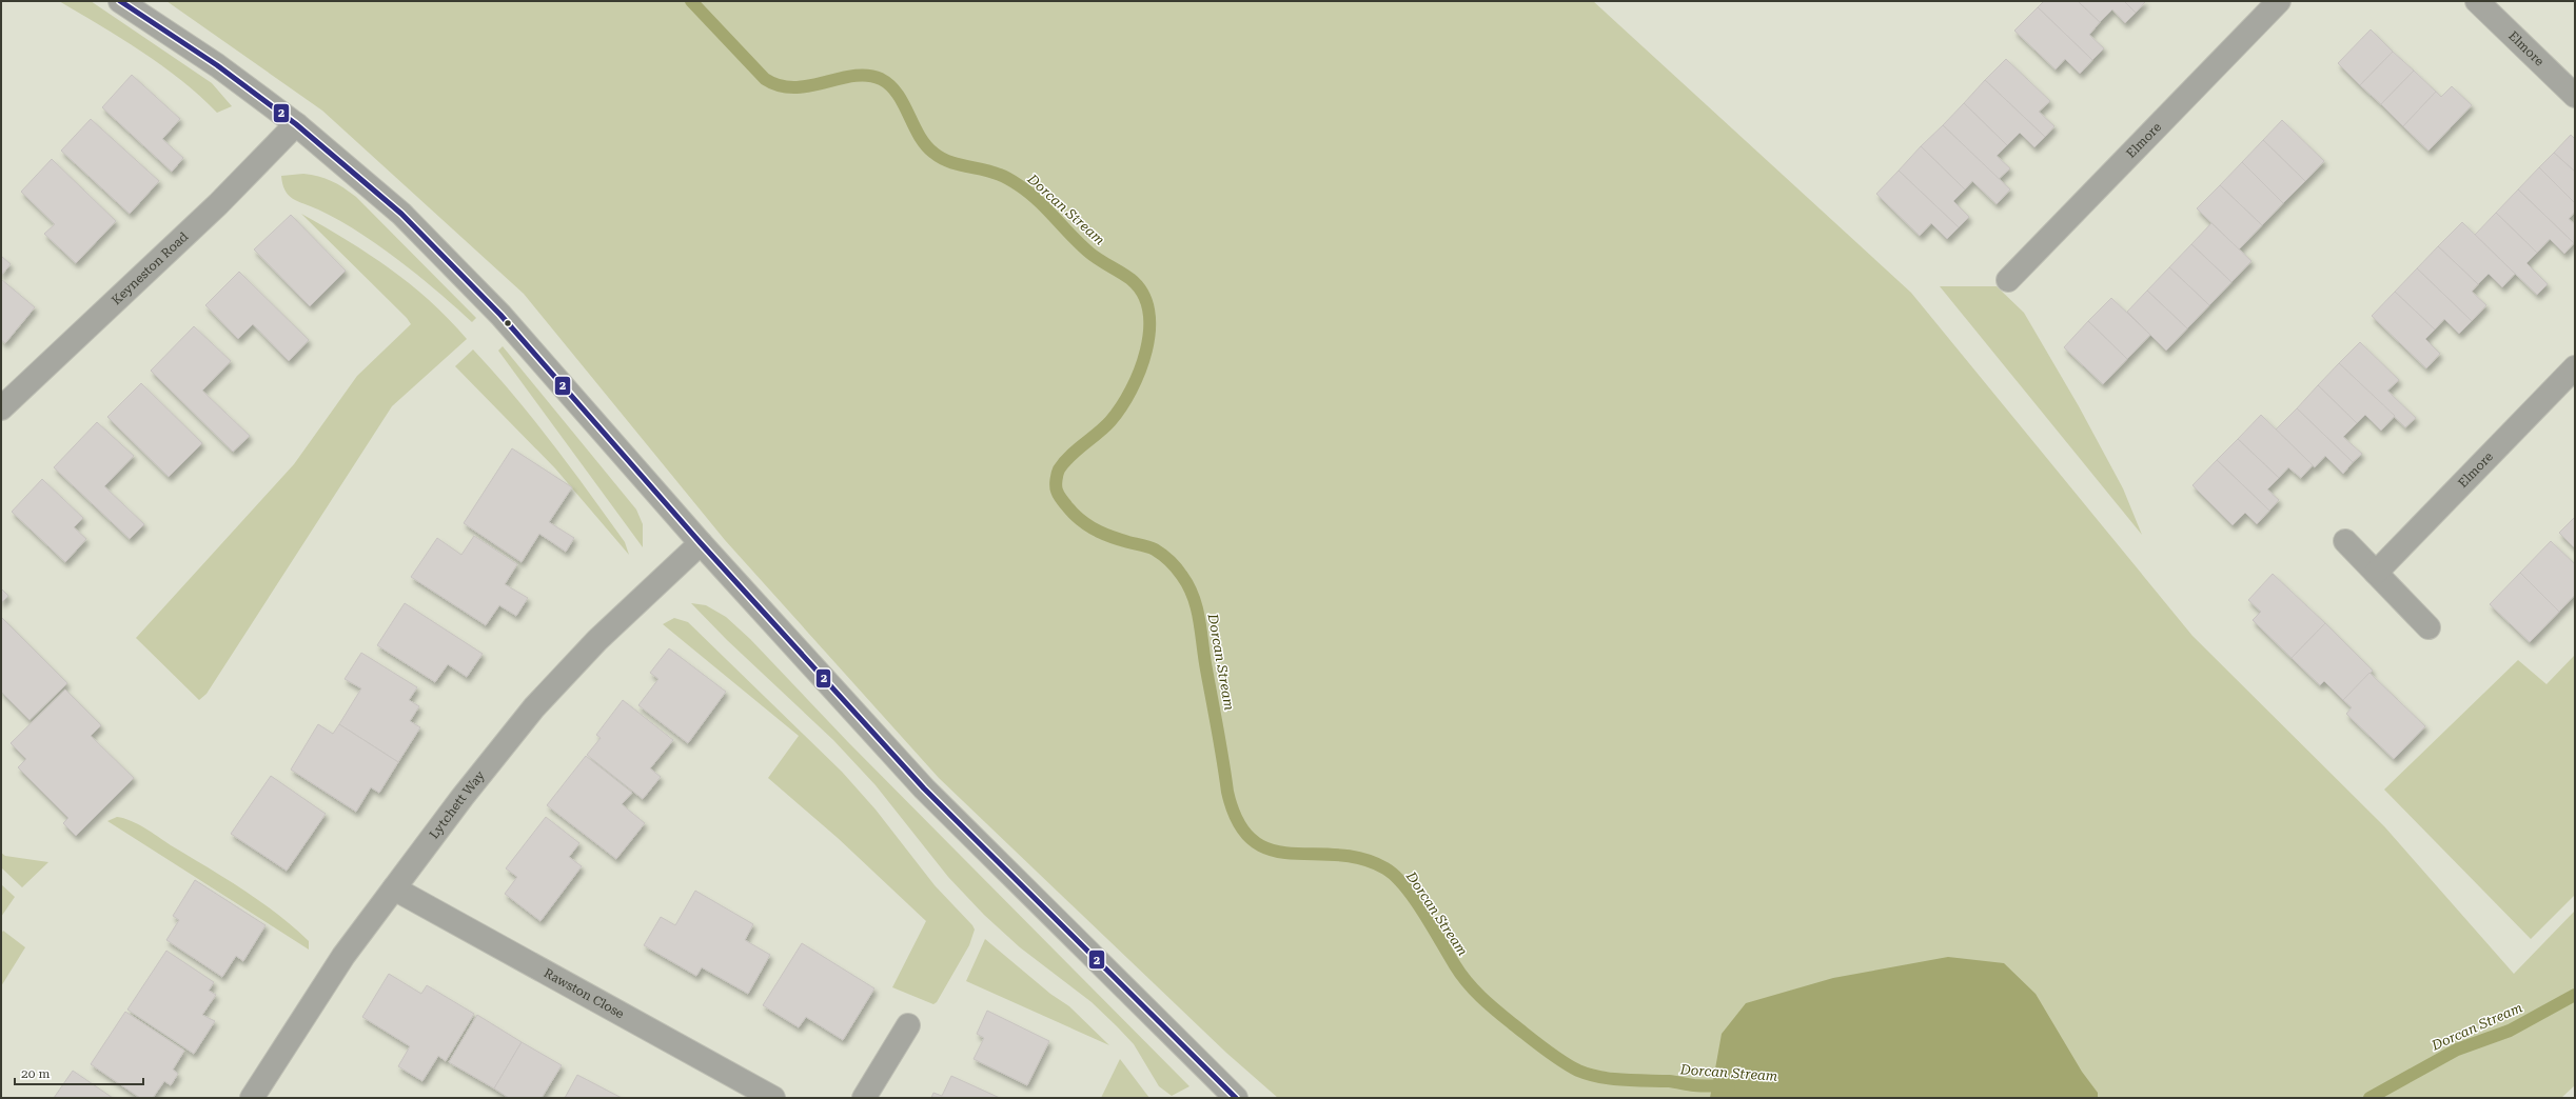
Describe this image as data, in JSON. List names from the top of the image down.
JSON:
{
  "streets": {
    "street": [
      "Elmore",
      "Keyneston Road",
      "Lytchett Way",
      "Rawston Close"
    ]
  },
  "crossings": [
    ["Lytchett Way", "Rawston Close"]
  ],
  "water": ["Dorcan Stream"],
  "lines": ["transit line 2"],
  "scale_bar": "20 m"
}
